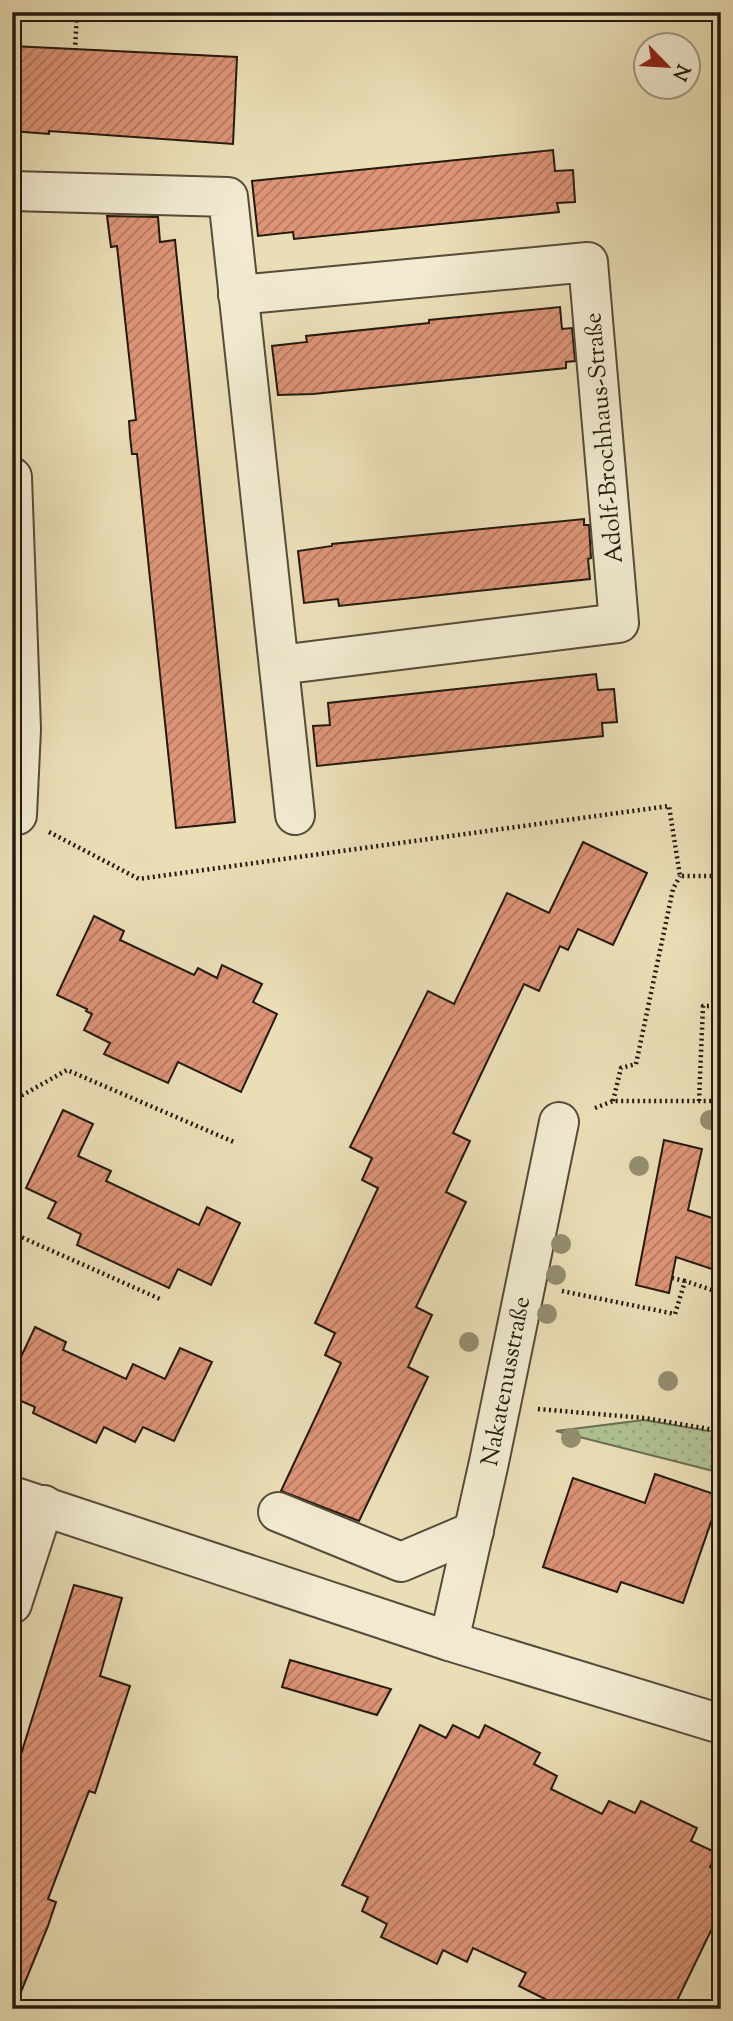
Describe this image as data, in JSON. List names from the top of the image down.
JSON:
{
  "streets": {
    "street": ["Adolf-Brochhaus-Straße", "Nakatenusstraße"]
  },
  "north": "bottom right"
}
